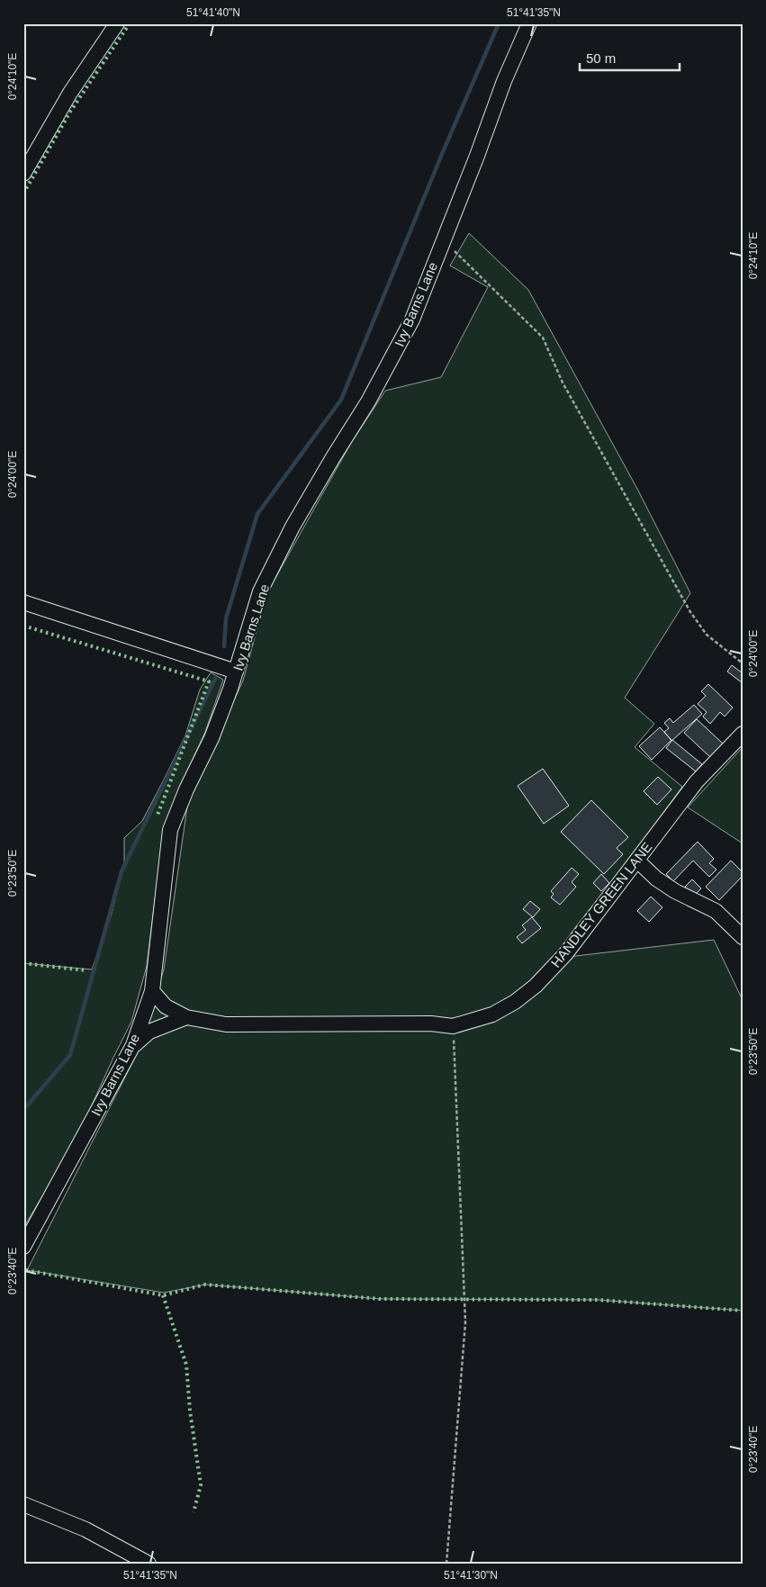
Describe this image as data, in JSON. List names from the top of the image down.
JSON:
{
  "streets": {
    "street": ["Ivy Barns Lane", "HANDLEY GREEN LANE"]
  },
  "crossings": [
    ["Ivy Barns Lane", "HANDLEY GREEN LANE"]
  ],
  "scale_bar": "50 m",
  "coordinates": [
    "51°41'40\"N",
    "51°41'35\"N",
    "0°24'10\"E",
    "0°24'00\"E",
    "0°23'50\"E",
    "0°23'40\"E",
    "51°41'30\"N"
  ]
}
